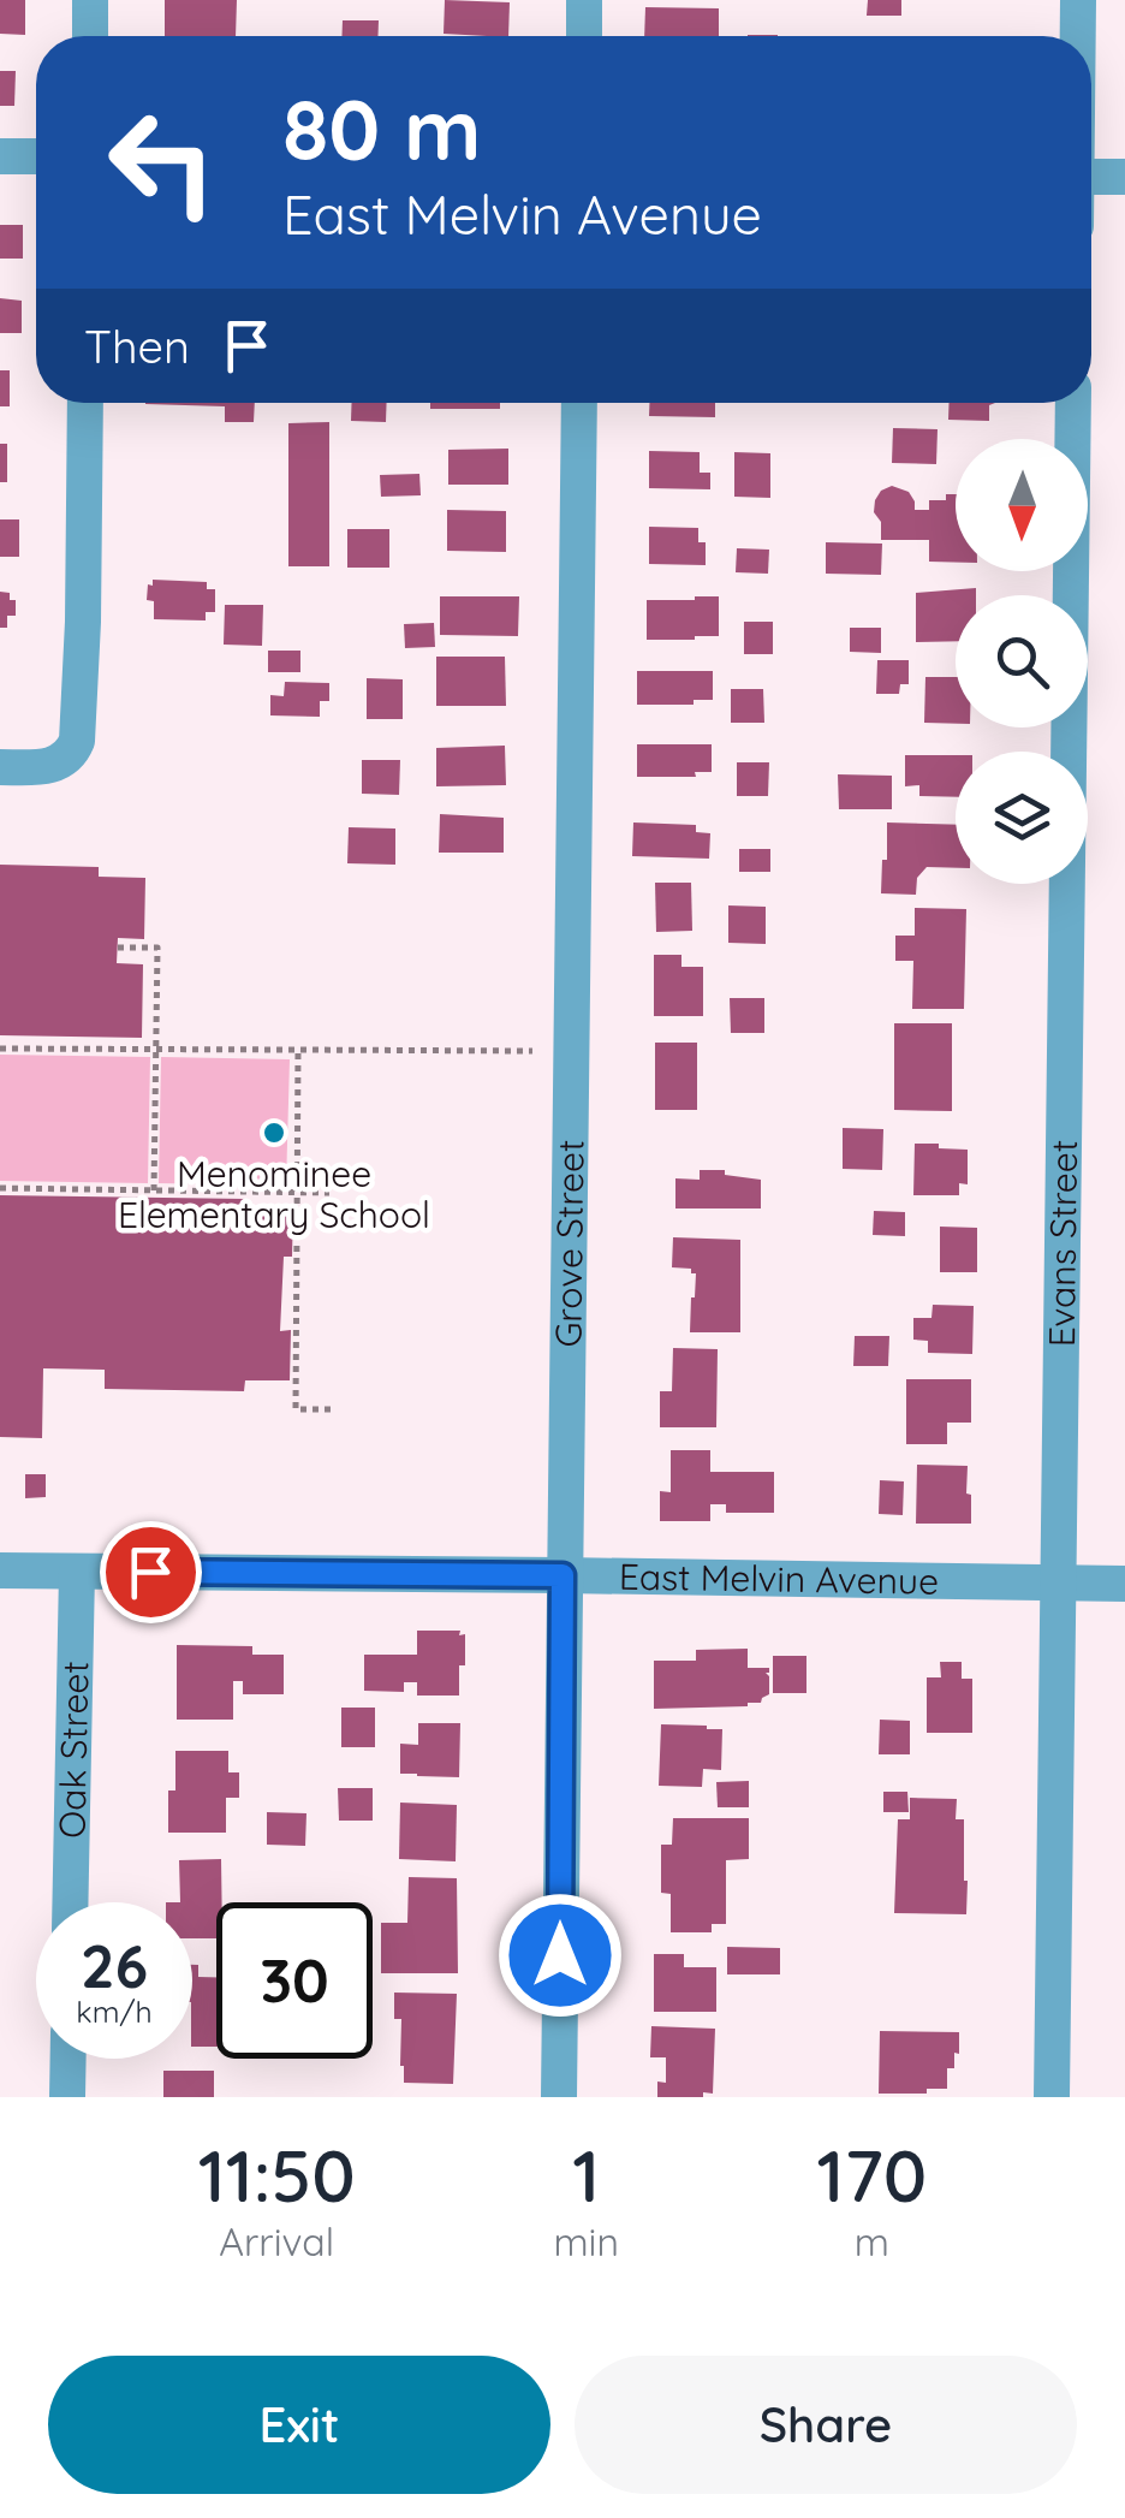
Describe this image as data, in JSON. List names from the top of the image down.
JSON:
{
  "streets": {
    "street": [
      "Grove Street",
      "Evans Street",
      "East Melvin Avenue",
      "Oak Street"
    ]
  },
  "crossings": [
    ["Grove Street", "East Melvin Avenue"],
    ["Evans Street", "East Melvin Avenue"],
    ["East Melvin Avenue", "Oak Street"]
  ],
  "places": ["Menominee Elementary School"],
  "north": "bottom",
  "page": {
    "turn": ["80 m", "East Melvin Avenue"],
    "then": "Then",
    "speed": "26 km/h",
    "limit": "30",
    "eta": [
      "11:50",
      "Arrival",
      "1",
      "min",
      "170",
      "m"
    ],
    "buttons": ["Exit", "Share"]
  }
}
